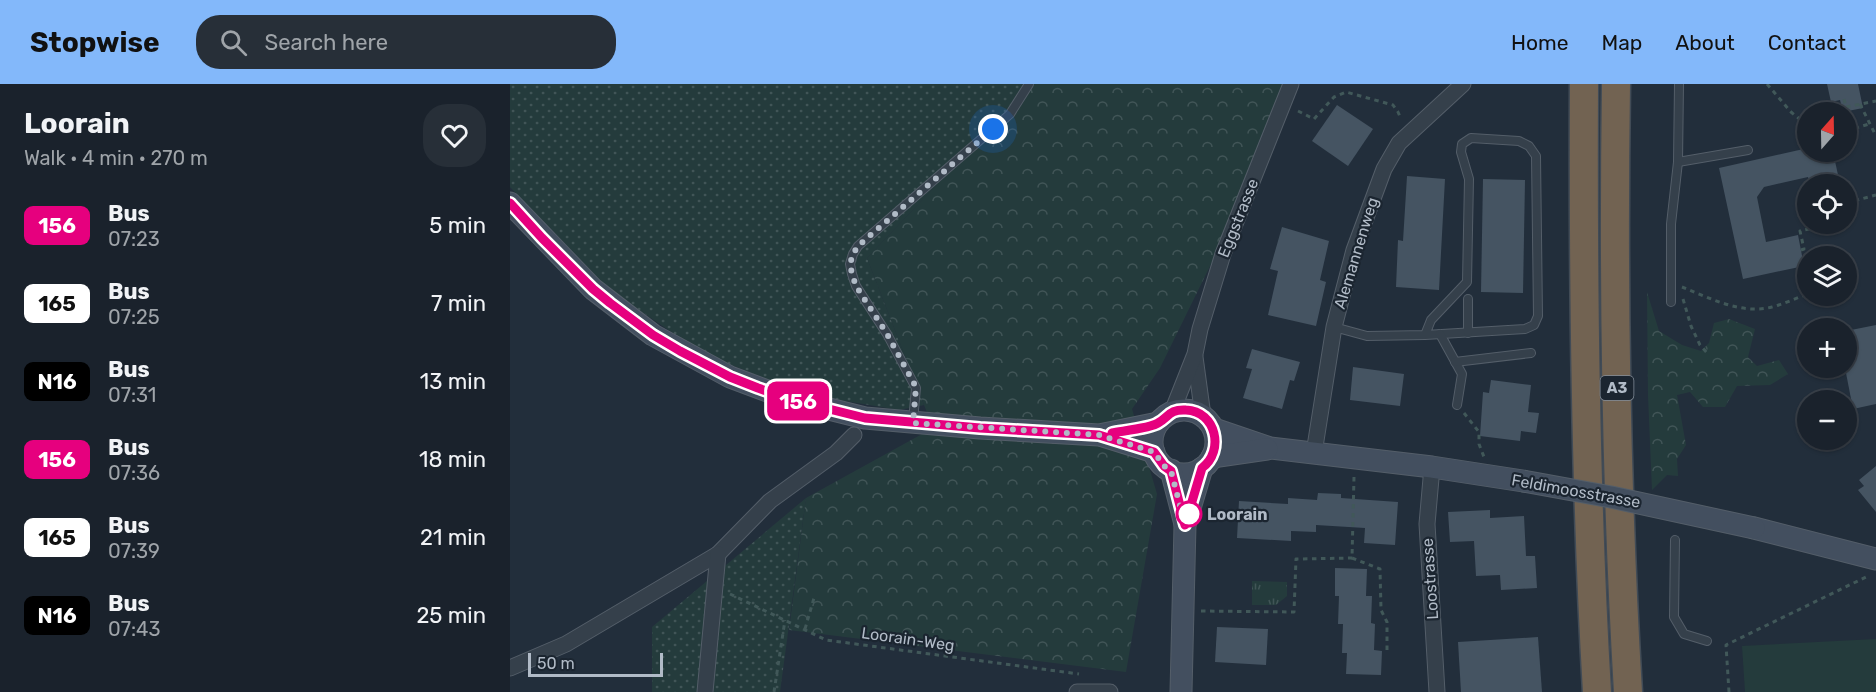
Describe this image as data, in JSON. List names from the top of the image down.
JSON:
{
  "streets": {
    "highway": ["A3"],
    "main road": ["Feldimoosstrasse"],
    "street": ["Eggstrasse", "Alemannenweg", "Loostrasse"],
    "path": ["Loorain-Weg"]
  },
  "crossings": [
    ["Eggstrasse", "Feldimoosstrasse"],
    ["Alemannenweg", "Feldimoosstrasse"],
    ["Feldimoosstrasse", "Loostrasse"]
  ],
  "places": ["Loorain"],
  "lines": ["bus line 156"],
  "scale_bar": "50 m",
  "north": "top",
  "page": {
    "header": "Stopwise",
    "search": "Search here",
    "nav": [
      "Home",
      "Map",
      "About",
      "Contact"
    ],
    "heading": ["Loorain", "Walk · 4 min · 270 m"],
    "on_map": "156",
    "map_buttons": ["+", "−"],
    "list": [
      {
        "mark": "156",
        "name": "Bus",
        "note": "07:23",
        "value": "5 min"
      },
      {
        "mark": "165",
        "name": "Bus",
        "note": "07:25",
        "value": "7 min"
      },
      {
        "mark": "N16",
        "name": "Bus",
        "note": "07:31",
        "value": "13 min"
      },
      {
        "mark": "156",
        "name": "Bus",
        "note": "07:36",
        "value": "18 min"
      },
      {
        "mark": "165",
        "name": "Bus",
        "note": "07:39",
        "value": "21 min"
      },
      {
        "mark": "N16",
        "name": "Bus",
        "note": "07:43",
        "value": "25 min"
      }
    ],
    "scale": "50 m"
  }
}
